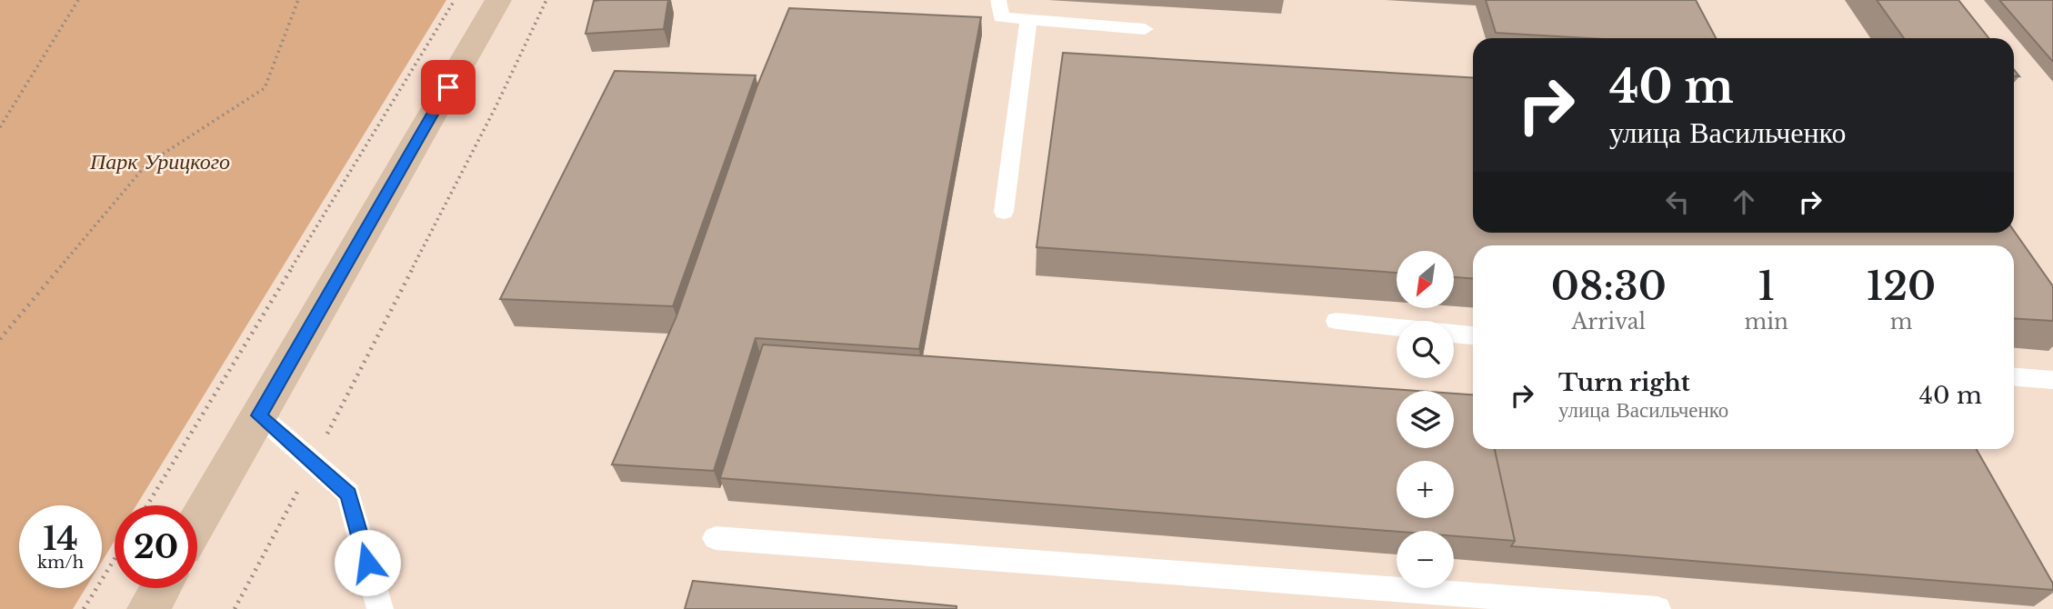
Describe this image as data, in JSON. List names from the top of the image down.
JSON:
{
  "parks": ["Парк Урицкого"],
  "north": "bottom left",
  "page": {
    "turn": ["40 m", "улица Васильченко"],
    "eta": [
      "08:30",
      "Arrival",
      "1",
      "min",
      "120",
      "m"
    ],
    "map_buttons": ["+", "−"],
    "list": [
      {
        "name": "Turn right",
        "note": "улица Васильченко",
        "value": "40 m"
      }
    ],
    "speed": "14 km/h",
    "limit": "20"
  }
}
